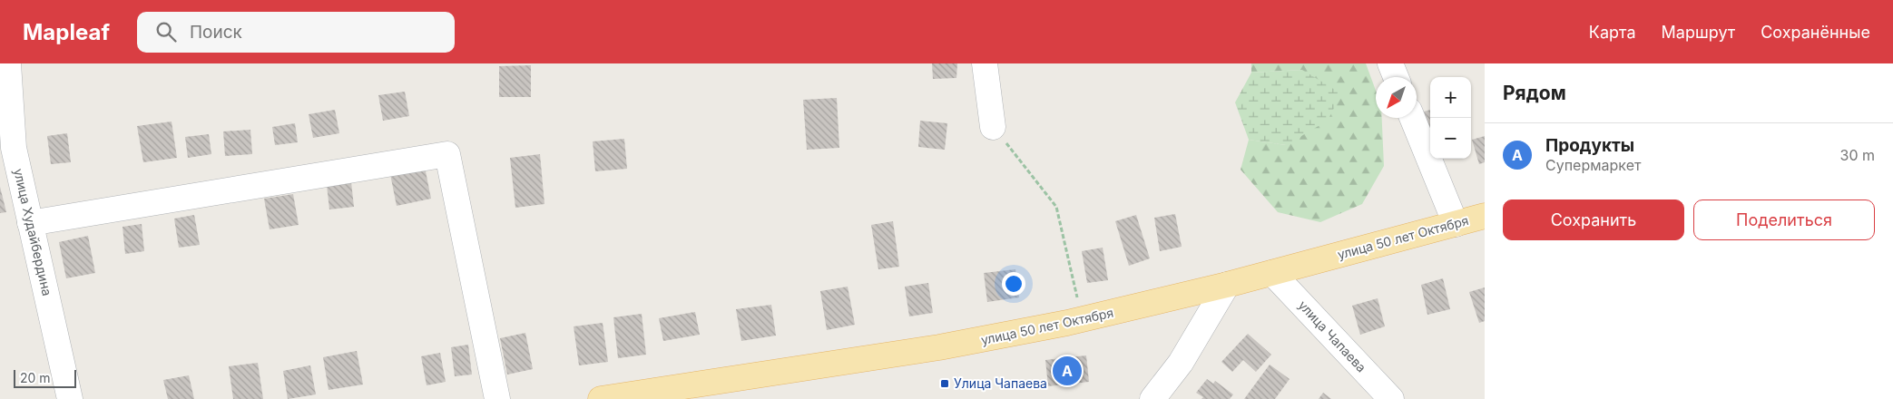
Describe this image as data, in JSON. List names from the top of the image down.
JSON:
{
  "streets": {
    "main road": ["улица 50 лет Октября"],
    "street": ["улица Худайбердина", "улица Чапаева"]
  },
  "crossings": [
    ["улица 50 лет Октября", "улица Чапаева"]
  ],
  "places": {
    "transit": ["Улица Чапаева"]
  },
  "scale_bar": "20 m",
  "north": "bottom left",
  "page": {
    "header": "Mapleaf",
    "search": "Поиск",
    "nav": ["Карта", "Маршрут", "Сохранённые"],
    "heading": "Рядом",
    "map_buttons": ["+", "−"],
    "list": [
      {
        "mark": "A",
        "name": "Продукты",
        "note": "Супермаркет",
        "value": "30 m"
      }
    ],
    "buttons": ["Сохранить", "Поделиться"],
    "pins": "A",
    "scale": "20 m"
  }
}
